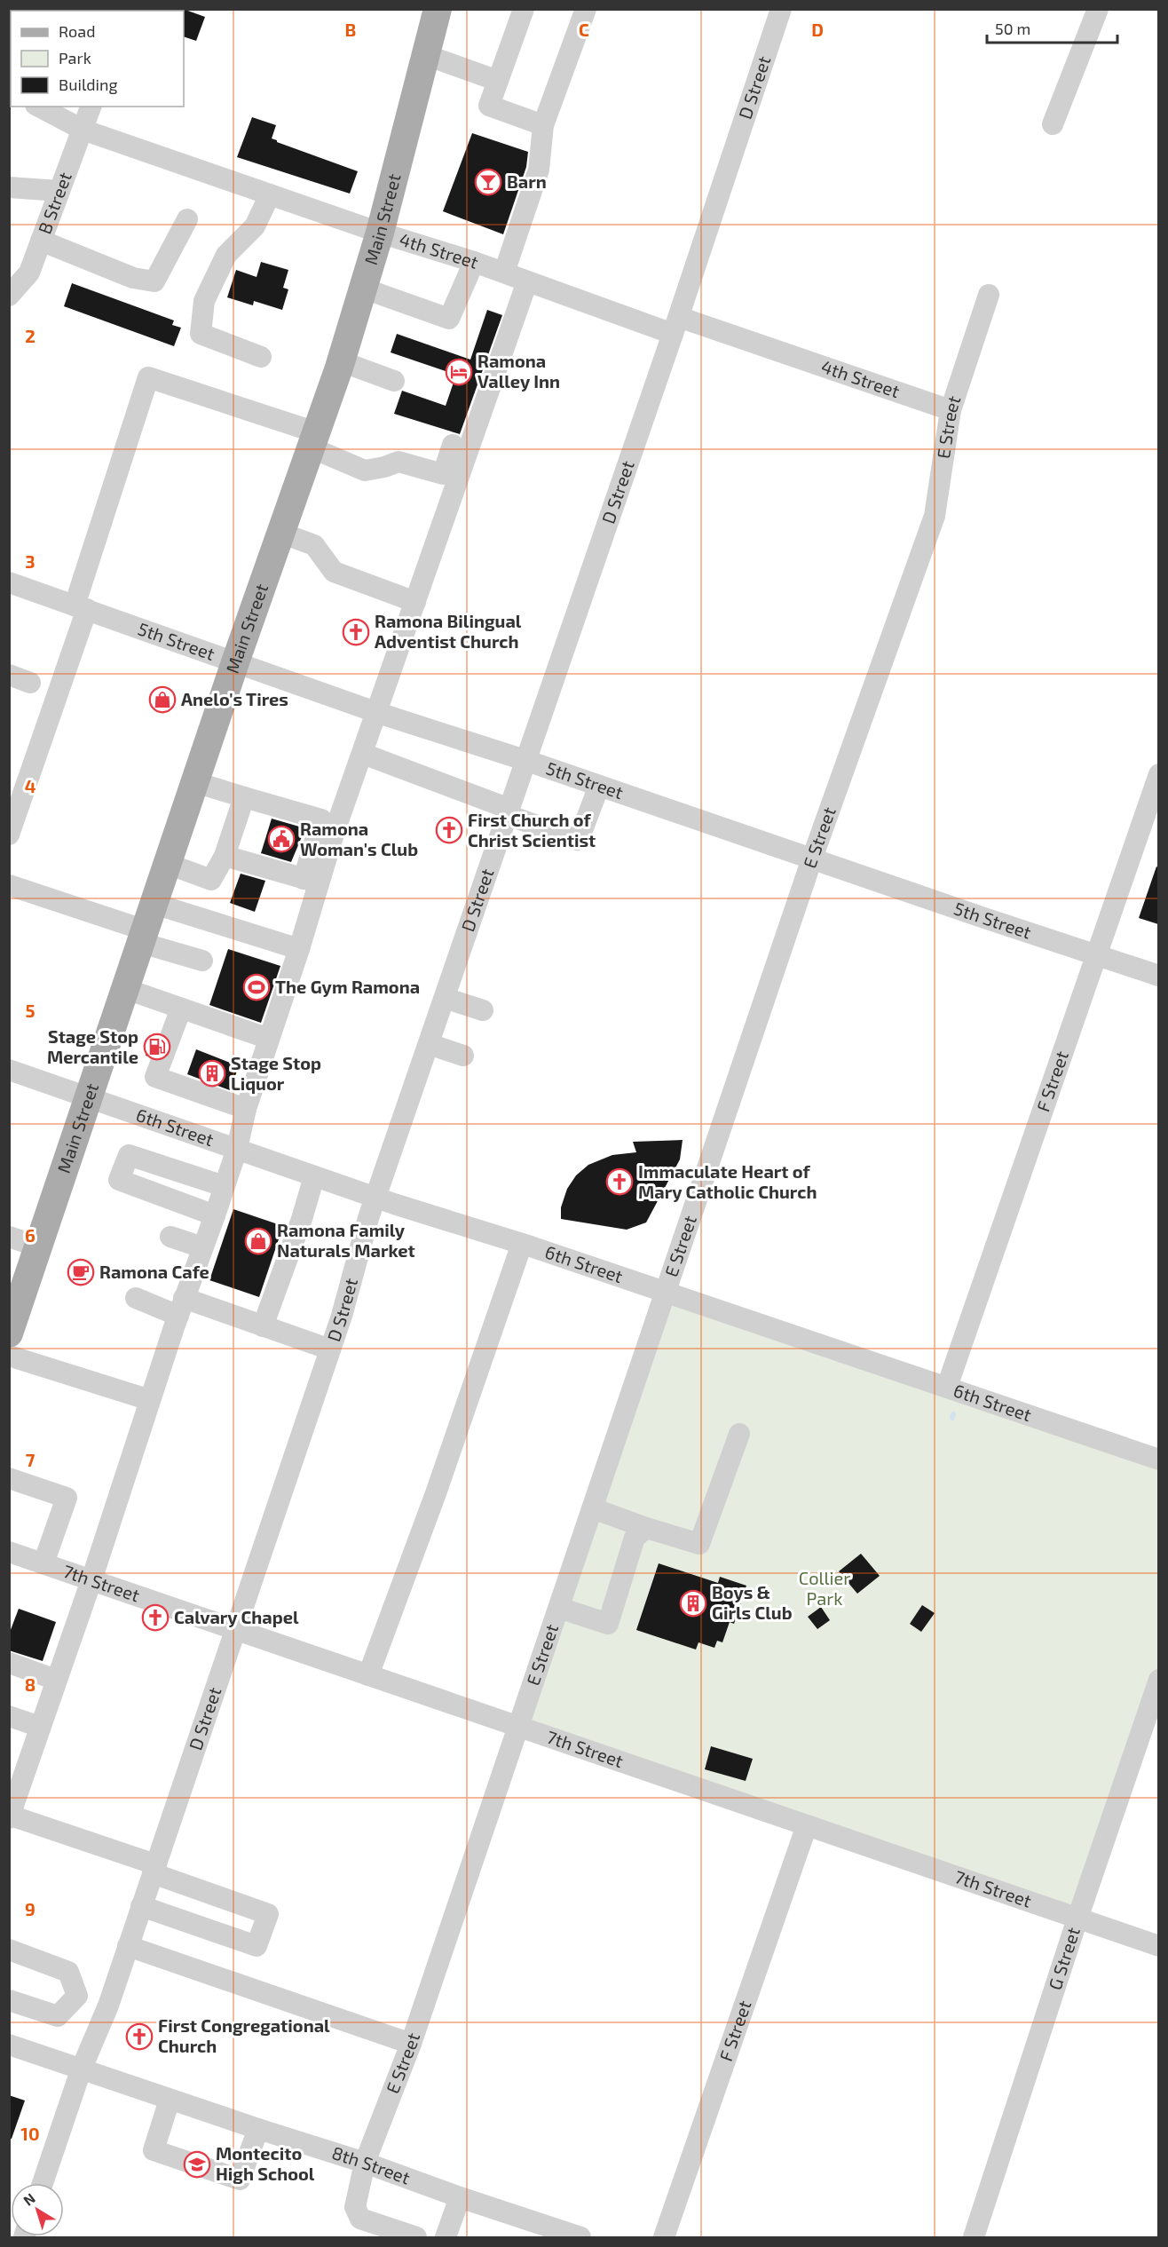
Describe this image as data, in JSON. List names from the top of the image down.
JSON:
{
  "streets": {
    "main road": ["Main Street"],
    "street": [
      "D Street",
      "B Street",
      "4th Street",
      "E Street",
      "5th Street",
      "F Street",
      "6th Street",
      "7th Street",
      "G Street",
      "8th Street"
    ]
  },
  "crossings": [
    ["D Street", "4th Street"],
    ["D Street", "5th Street"],
    ["D Street", "6th Street"],
    ["D Street", "7th Street"],
    ["D Street", "8th Street"],
    ["B Street", "4th Street"],
    ["Main Street", "4th Street"],
    ["Main Street", "5th Street"],
    ["Main Street", "6th Street"],
    ["4th Street", "E Street"],
    ["E Street", "5th Street"],
    ["E Street", "6th Street"],
    ["E Street", "7th Street"],
    ["E Street", "8th Street"],
    ["5th Street", "F Street"],
    ["F Street", "6th Street"],
    ["F Street", "7th Street"],
    ["7th Street", "G Street"]
  ],
  "parks": ["Collier Park"],
  "places": {
    "bar": ["Barn"],
    "hotel": ["Ramona Valley Inn"],
    "church": [
      "Ramona Bilingual Adventist Church",
      "First Church of Christ Scientist",
      "Immaculate Heart of Mary Catholic Church",
      "Calvary Chapel",
      "First Congregational Church"
    ],
    "shop": ["Anelo's Tires", "Ramona Family Naturals Market"],
    "public building": ["Ramona Woman's Club"],
    "sports": ["The Gym Ramona"],
    "fuel station": ["Stage Stop Mercantile"],
    "building": ["Stage Stop Liquor", "Boys & Girls Club"],
    "cafe": ["Ramona Cafe"],
    "school or university": ["Montecito High School"]
  },
  "legend": ["Road", "Park", "Building"],
  "scale_bar": "50 m",
  "north": "top left",
  "grid": {
    "columns": ["B", "C", "D"],
    "rows": [
      "2",
      "3",
      "4",
      "5",
      "6",
      "7",
      "8",
      "9",
      "10"
    ]
  }
}
